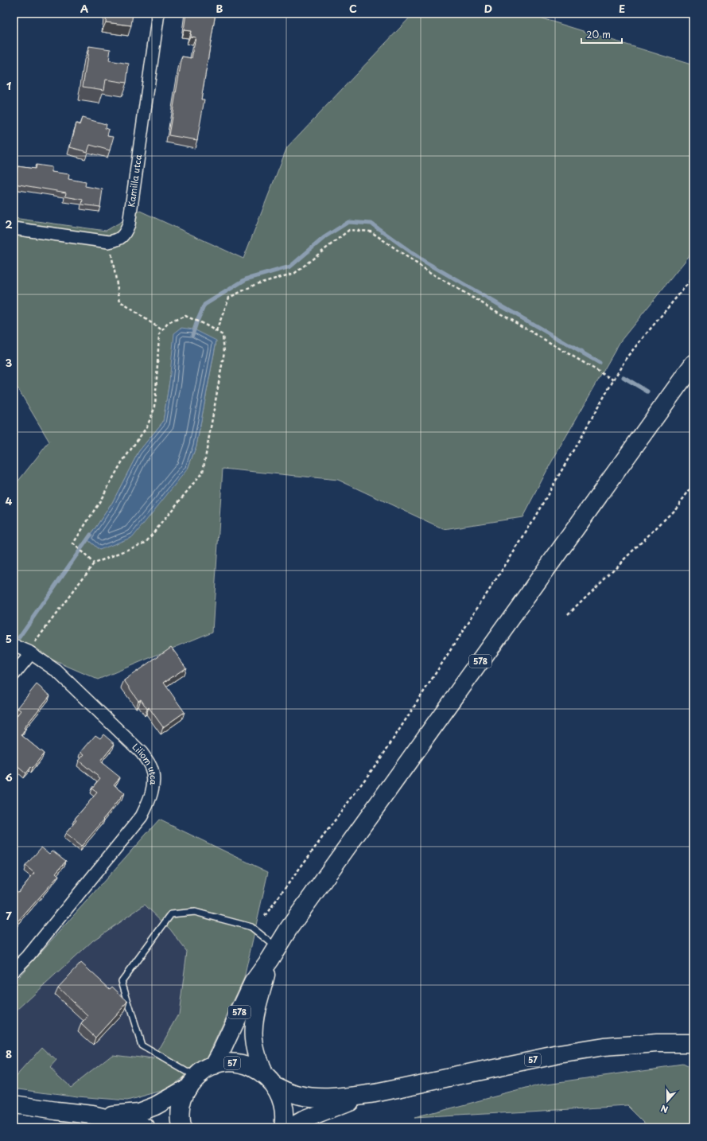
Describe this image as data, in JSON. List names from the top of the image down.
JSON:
{
  "streets": {
    "main road": ["578", "57"],
    "street": ["Kamilla utca", "Liliom utca"]
  },
  "crossings": [
    ["578", "57"]
  ],
  "scale_bar": "20 m",
  "north": "bottom",
  "grid": {
    "columns": [
      "A",
      "B",
      "C",
      "D",
      "E"
    ],
    "rows": [
      "1",
      "2",
      "3",
      "4",
      "5",
      "6",
      "7",
      "8"
    ]
  }
}
